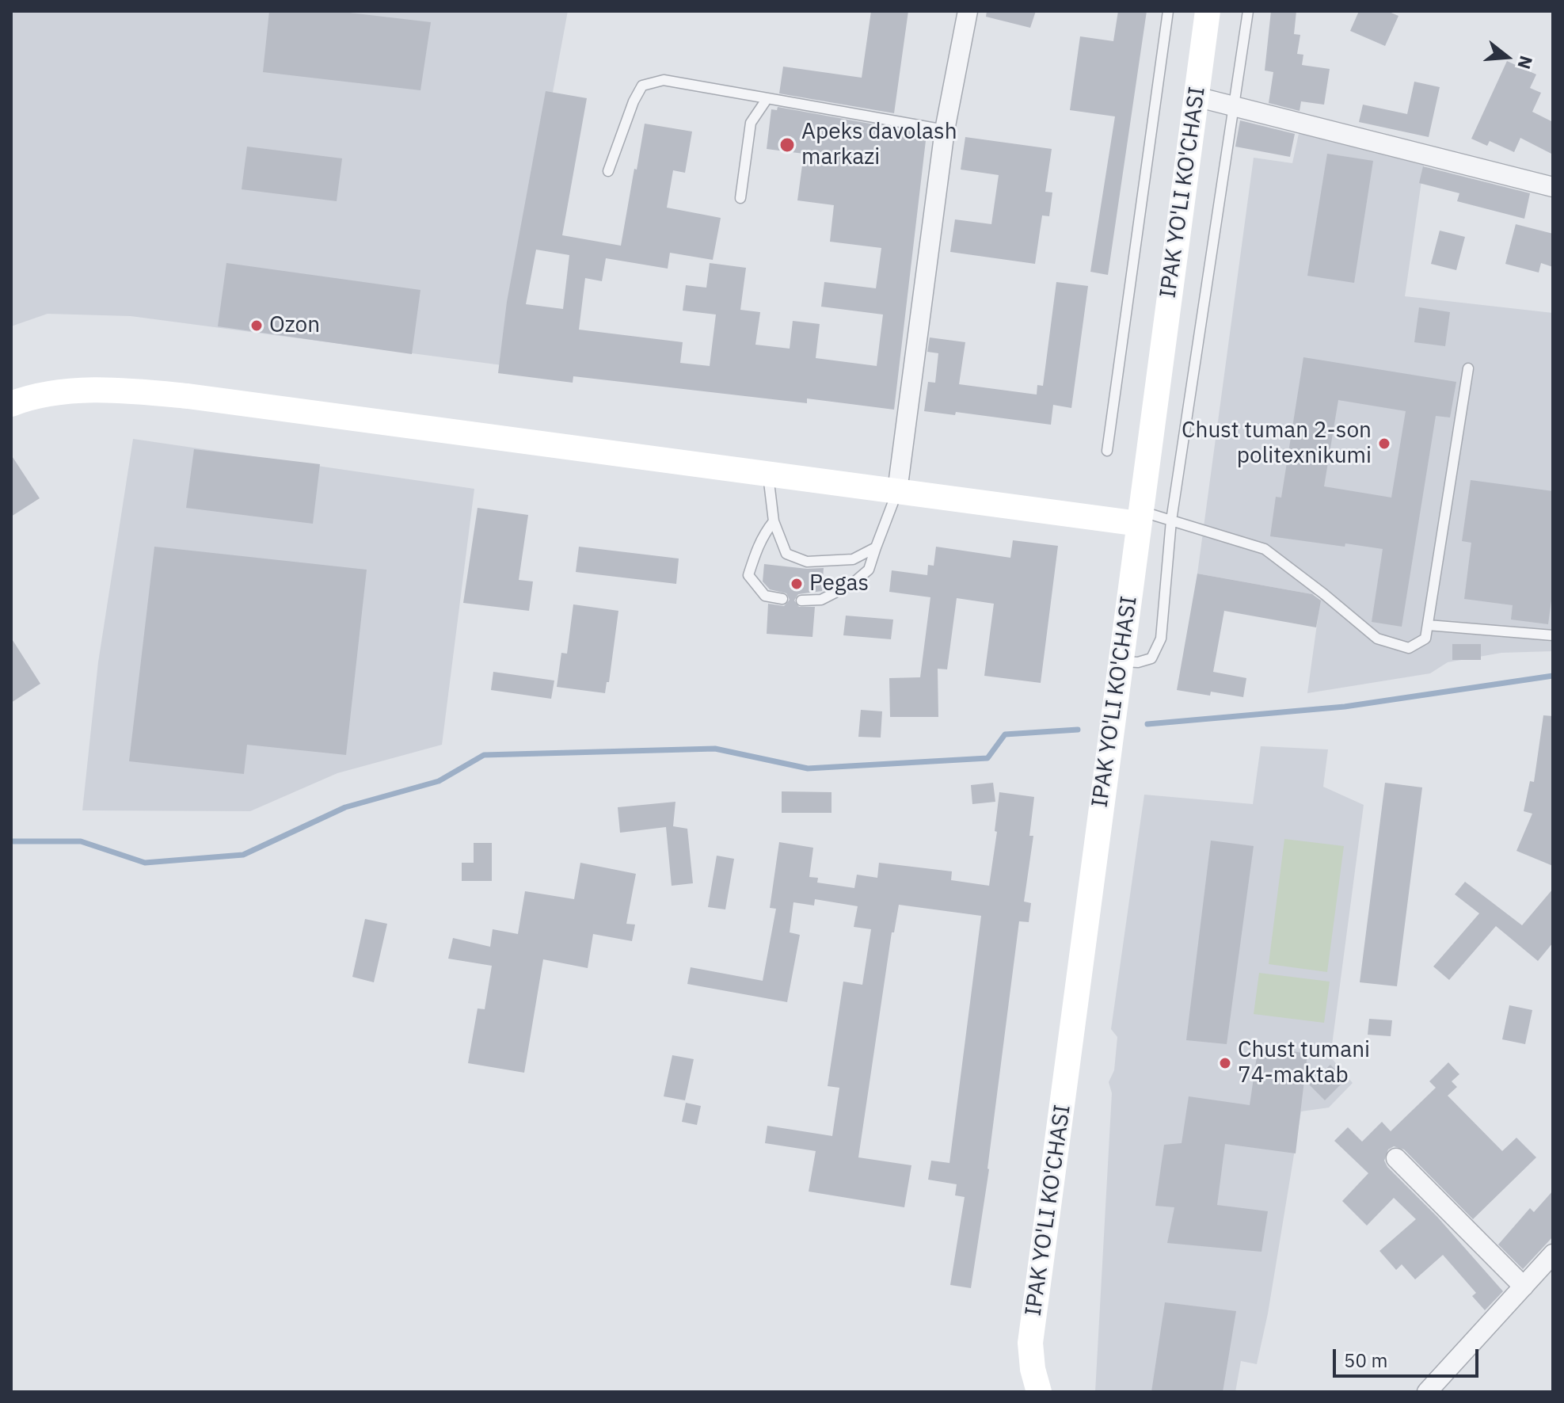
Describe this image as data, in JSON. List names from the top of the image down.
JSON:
{
  "streets": {
    "main road": ["IPAK YO'LI KO'CHASI"]
  },
  "places": [
    "Apeks davolash markazi",
    "Ozon",
    "Chust tuman 2-son politexnikumi",
    "Pegas",
    "Chust tumani 74-maktab"
  ],
  "scale_bar": "50 m",
  "north": "right"
}
